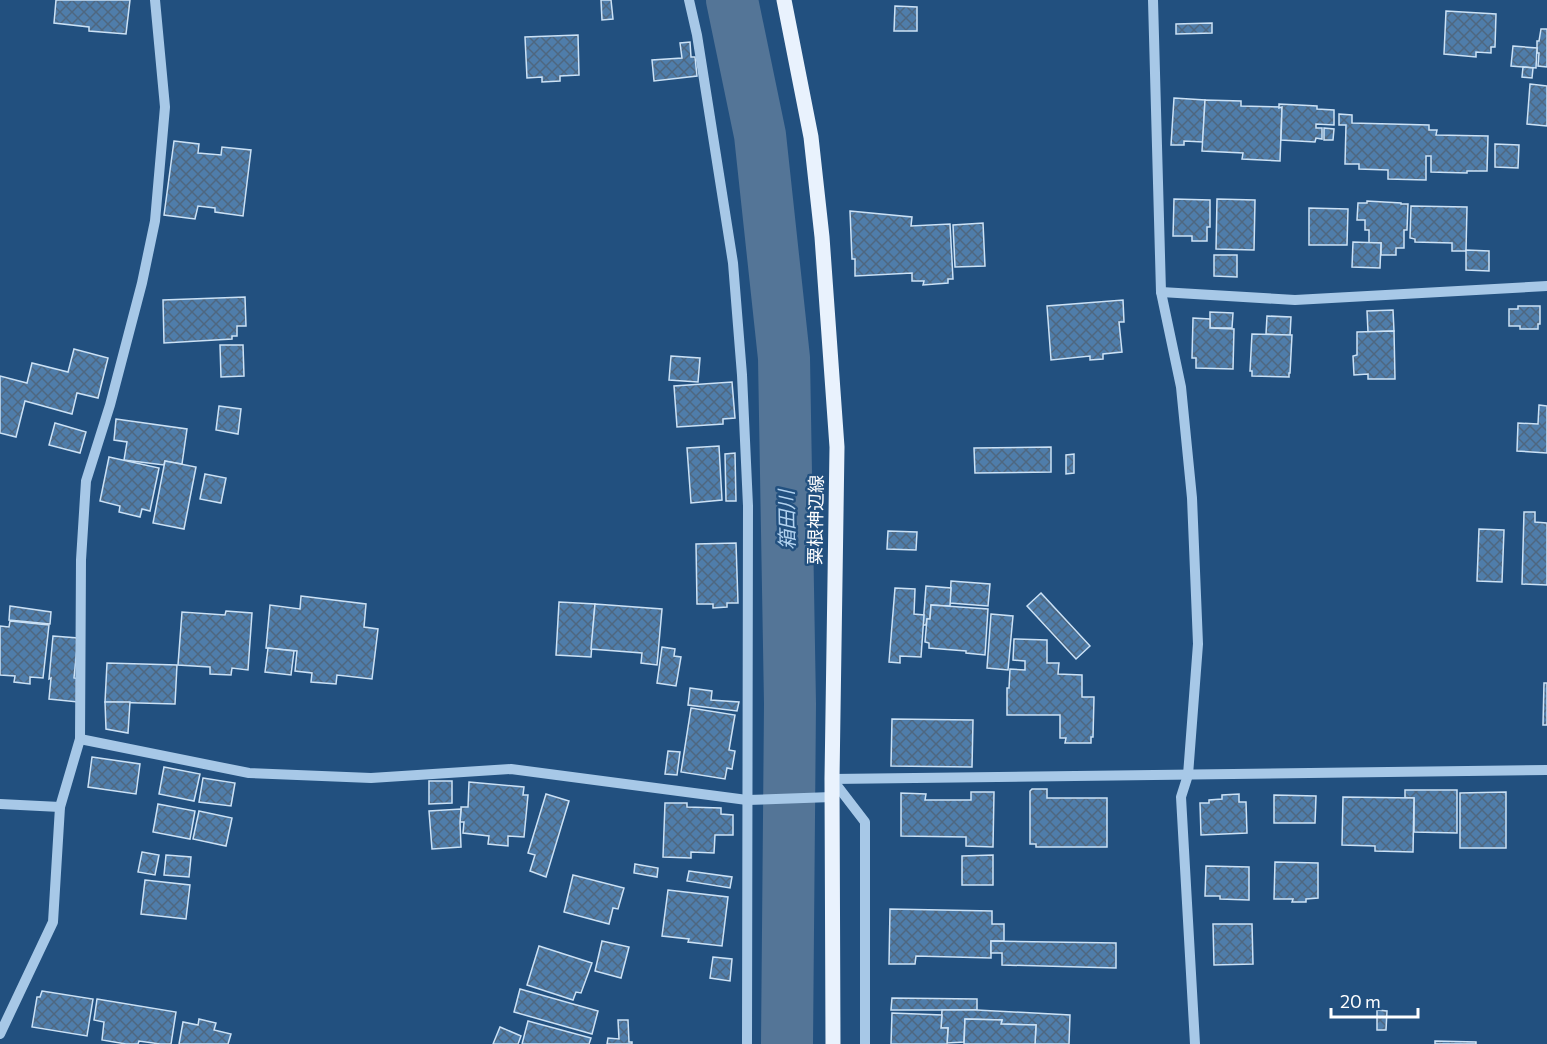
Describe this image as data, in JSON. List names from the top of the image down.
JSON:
{
  "streets": {
    "main road": ["粟根神辺線"]
  },
  "water": ["箱田川"],
  "scale_bar": "20 m"
}
